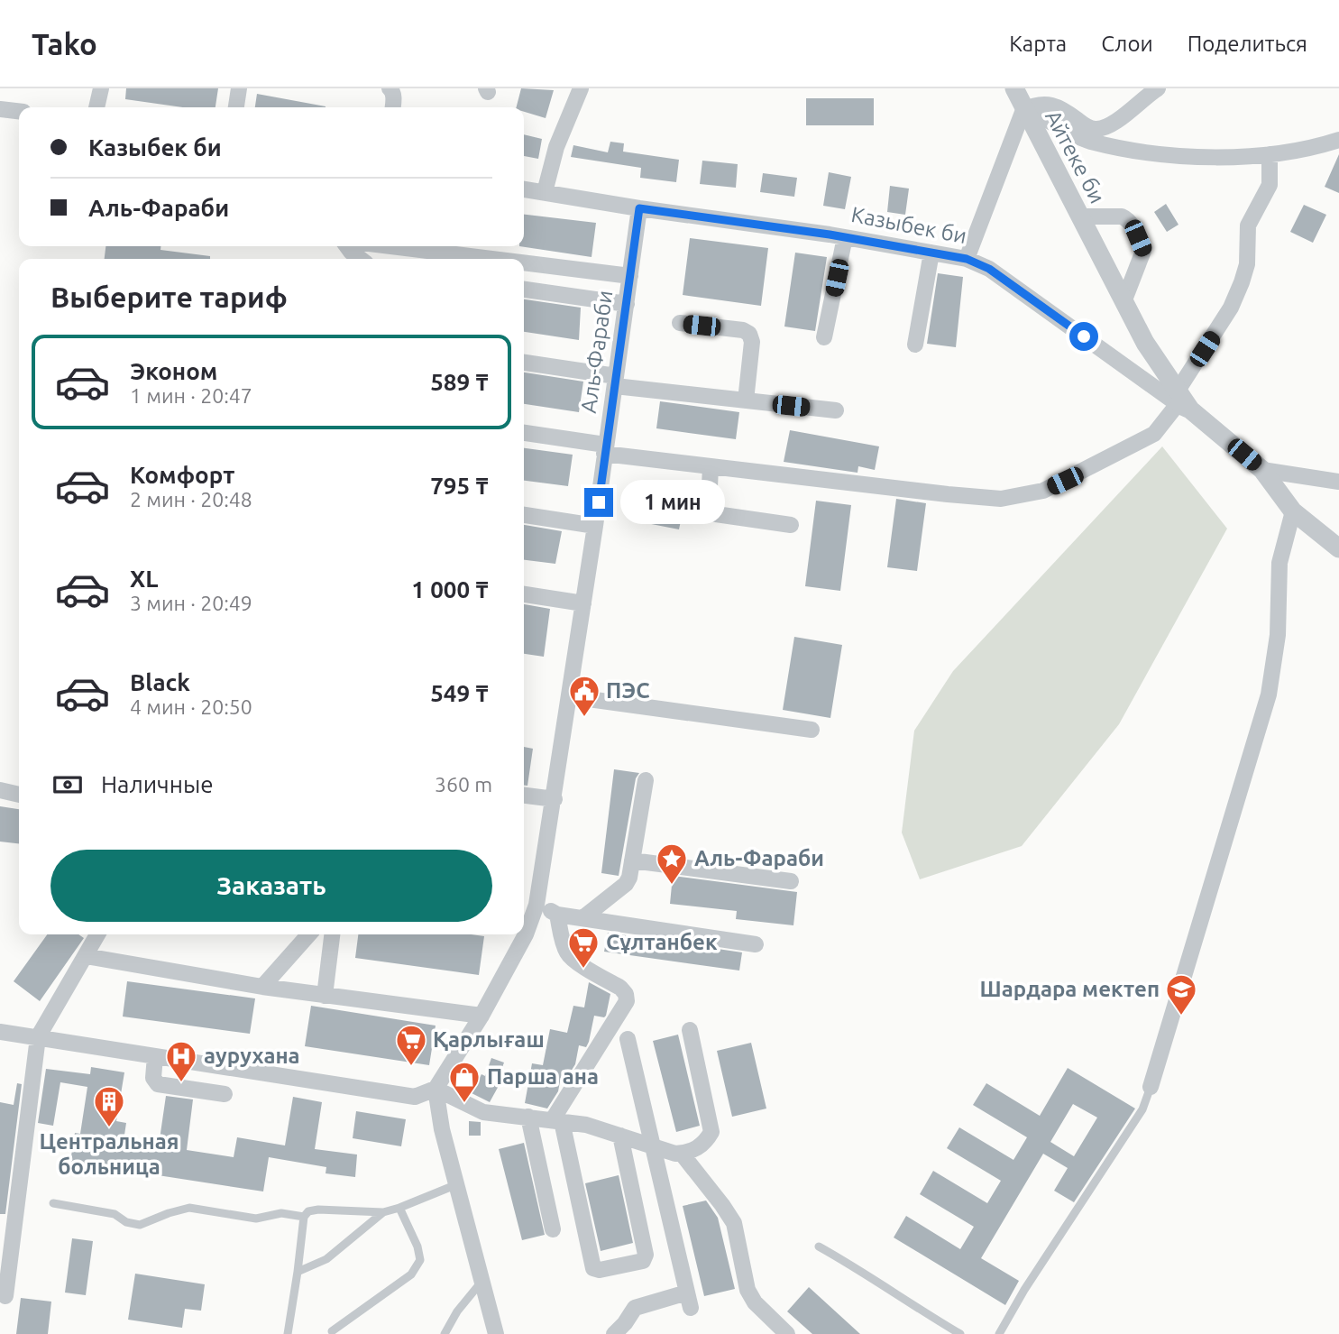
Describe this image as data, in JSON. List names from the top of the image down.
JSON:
{
  "streets": {
    "street": ["Айтеке би", "Казыбек би", "Аль-Фараби"]
  },
  "crossings": [
    ["Айтеке би", "Казыбек би"],
    ["Казыбек би", "Аль-Фараби"]
  ],
  "places": {
    "public building": ["ПЭС"],
    "place": ["Аль-Фараби"],
    "supermarket": ["Сұлтанбек", "Қарлығаш"],
    "school or university": ["Шардара мектеп"],
    "hospital": ["аурухана"],
    "shop": ["Парша ана"],
    "building": ["Центральная больница"]
  },
  "page": {
    "header": "Tako",
    "nav": ["Карта", "Слои", "Поделиться"],
    "banner": ["Казыбек би", "Аль-Фараби"],
    "heading": "Выберите тариф",
    "list": [
      {
        "name": "Эконом",
        "note": "1 мин · 20:47",
        "value": "589 ₸"
      },
      {
        "name": "Комфорт",
        "note": "2 мин · 20:48",
        "value": "795 ₸"
      },
      {
        "name": "XL",
        "note": "3 мин · 20:49",
        "value": "1 000 ₸"
      },
      {
        "name": "Black",
        "note": "4 мин · 20:50",
        "value": "549 ₸"
      }
    ],
    "bubble": "1 мин",
    "pay": ["Наличные", "360 m"],
    "buttons": "Заказать"
  }
}
